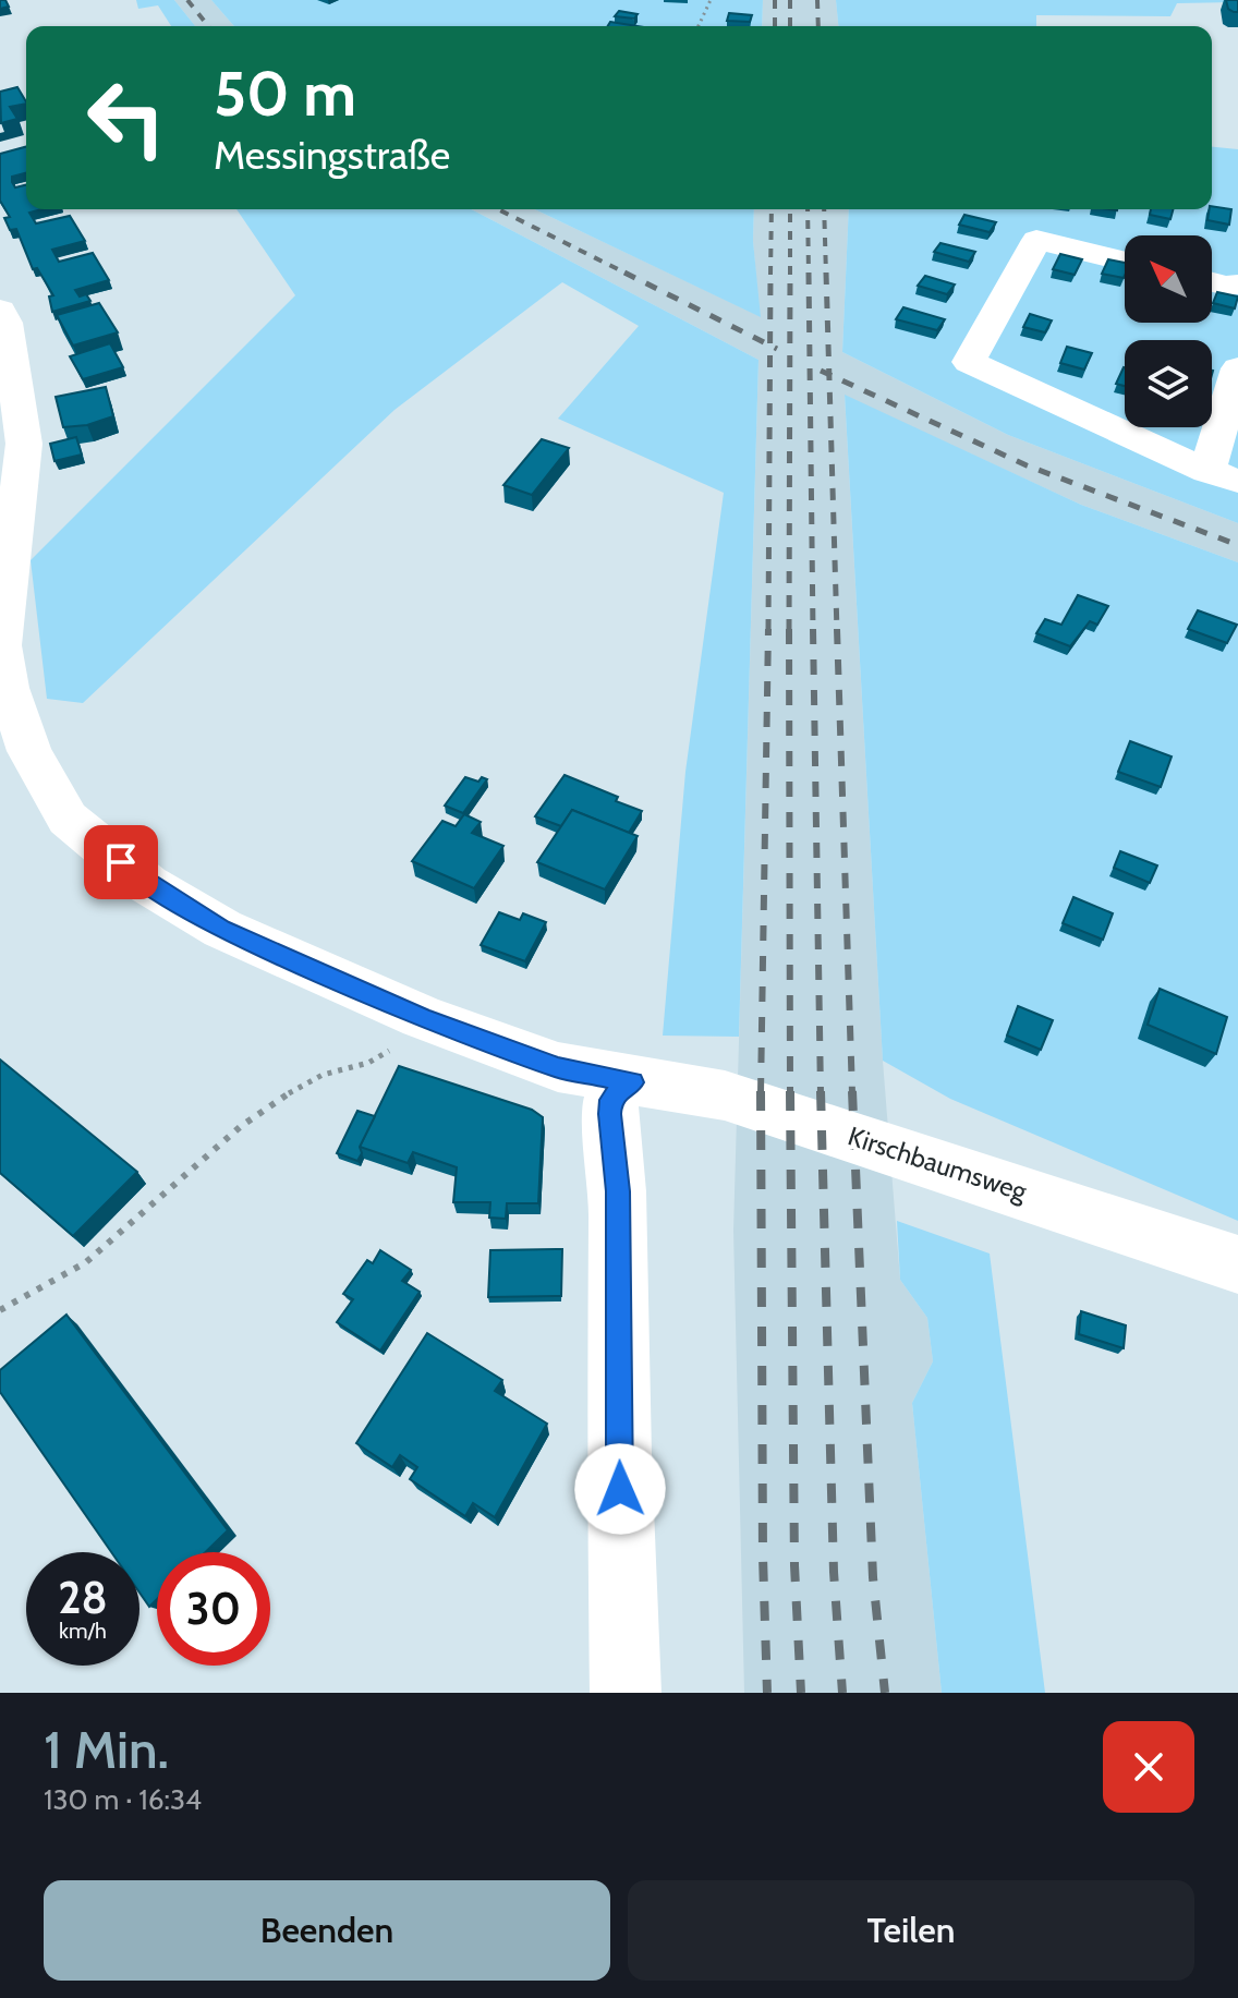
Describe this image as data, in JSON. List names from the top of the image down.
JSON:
{
  "streets": {
    "street": ["Kirschbaumsweg"]
  },
  "north": "top left",
  "page": {
    "turn": ["50 m", "Messingstraße"],
    "speed": "28 km/h",
    "limit": "30",
    "heading": ["1 Min.", "130 m · 16:34"],
    "buttons": ["Beenden", "Teilen"]
  }
}
